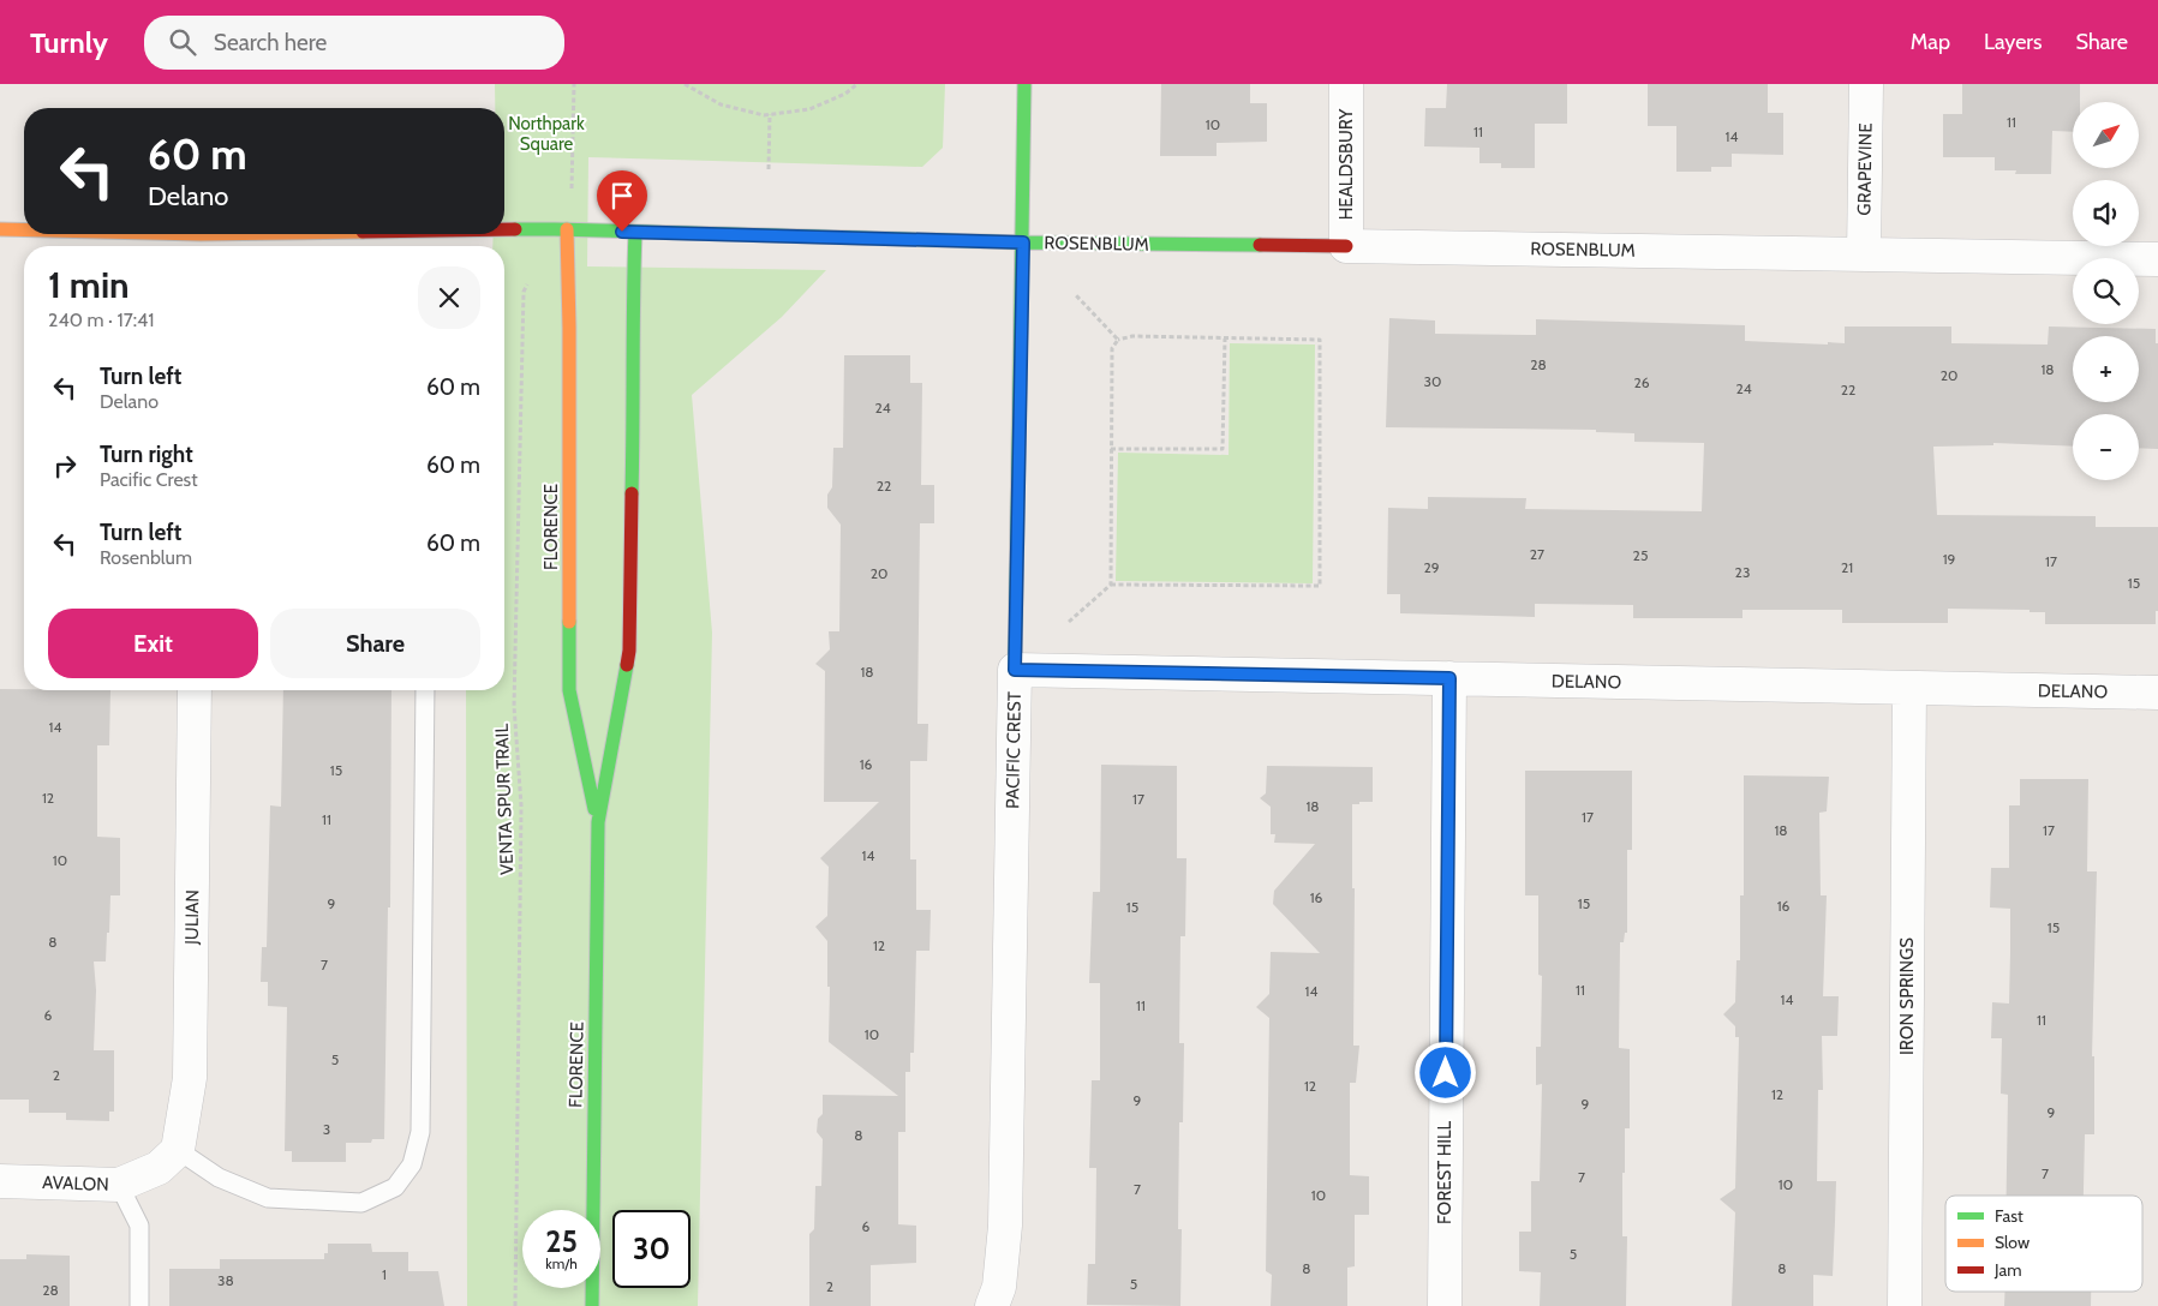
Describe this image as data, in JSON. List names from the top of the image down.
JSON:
{
  "streets": {
    "street": [
      "HEALDSBURY",
      "GRAPEVINE",
      "ROSENBLUM",
      "FLORENCE",
      "DELANO",
      "PACIFIC CREST",
      "JULIAN",
      "IRON SPRINGS",
      "FOREST HILL",
      "AVALON"
    ],
    "path": ["VENTA SPUR TRAIL"]
  },
  "crossings": [
    ["HEALDSBURY", "ROSENBLUM"],
    ["GRAPEVINE", "ROSENBLUM"],
    ["ROSENBLUM", "FLORENCE"],
    ["ROSENBLUM", "PACIFIC CREST"],
    ["DELANO", "PACIFIC CREST"],
    ["DELANO", "IRON SPRINGS"],
    ["DELANO", "FOREST HILL"],
    ["JULIAN", "AVALON"]
  ],
  "parks": ["Northpark Square"],
  "house_numbers": [
    "11",
    "10",
    "11",
    "14",
    "28",
    "18",
    "20",
    "30",
    "26",
    "24",
    "22",
    "24",
    "22",
    "27",
    "25",
    "19",
    "17",
    "29",
    "21",
    "23",
    "20",
    "15",
    "18",
    "14",
    "16",
    "15",
    "12",
    "17",
    "18",
    "17",
    "11",
    "18",
    "17",
    "14",
    "10",
    "16",
    "9",
    "15",
    "16",
    "15",
    "15",
    "8",
    "12",
    "7",
    "11",
    "14",
    "14",
    "11",
    "6",
    "11",
    "10",
    "5",
    "2",
    "12",
    "12",
    "9",
    "9",
    "9",
    "3",
    "8",
    "7",
    "7",
    "10",
    "7",
    "10",
    "6",
    "5",
    "8",
    "8",
    "1",
    "38",
    "5",
    "2",
    "28"
  ],
  "legend": ["Fast", "Slow", "Jam"],
  "north": "top right",
  "page": {
    "header": "Turnly",
    "search": "Search here",
    "nav": ["Map", "Layers", "Share"],
    "map_buttons": ["+", "−"],
    "turn": ["60 m", "Delano"],
    "heading": ["1 min", "240 m · 17:41"],
    "list": [
      {
        "name": "Turn left",
        "note": "Delano",
        "value": "60 m"
      },
      {
        "name": "Turn right",
        "note": "Pacific Crest",
        "value": "60 m"
      },
      {
        "name": "Turn left",
        "note": "Rosenblum",
        "value": "60 m"
      }
    ],
    "buttons": ["Exit", "Share"],
    "speed": "25 km/h",
    "limit": "30"
  }
}
